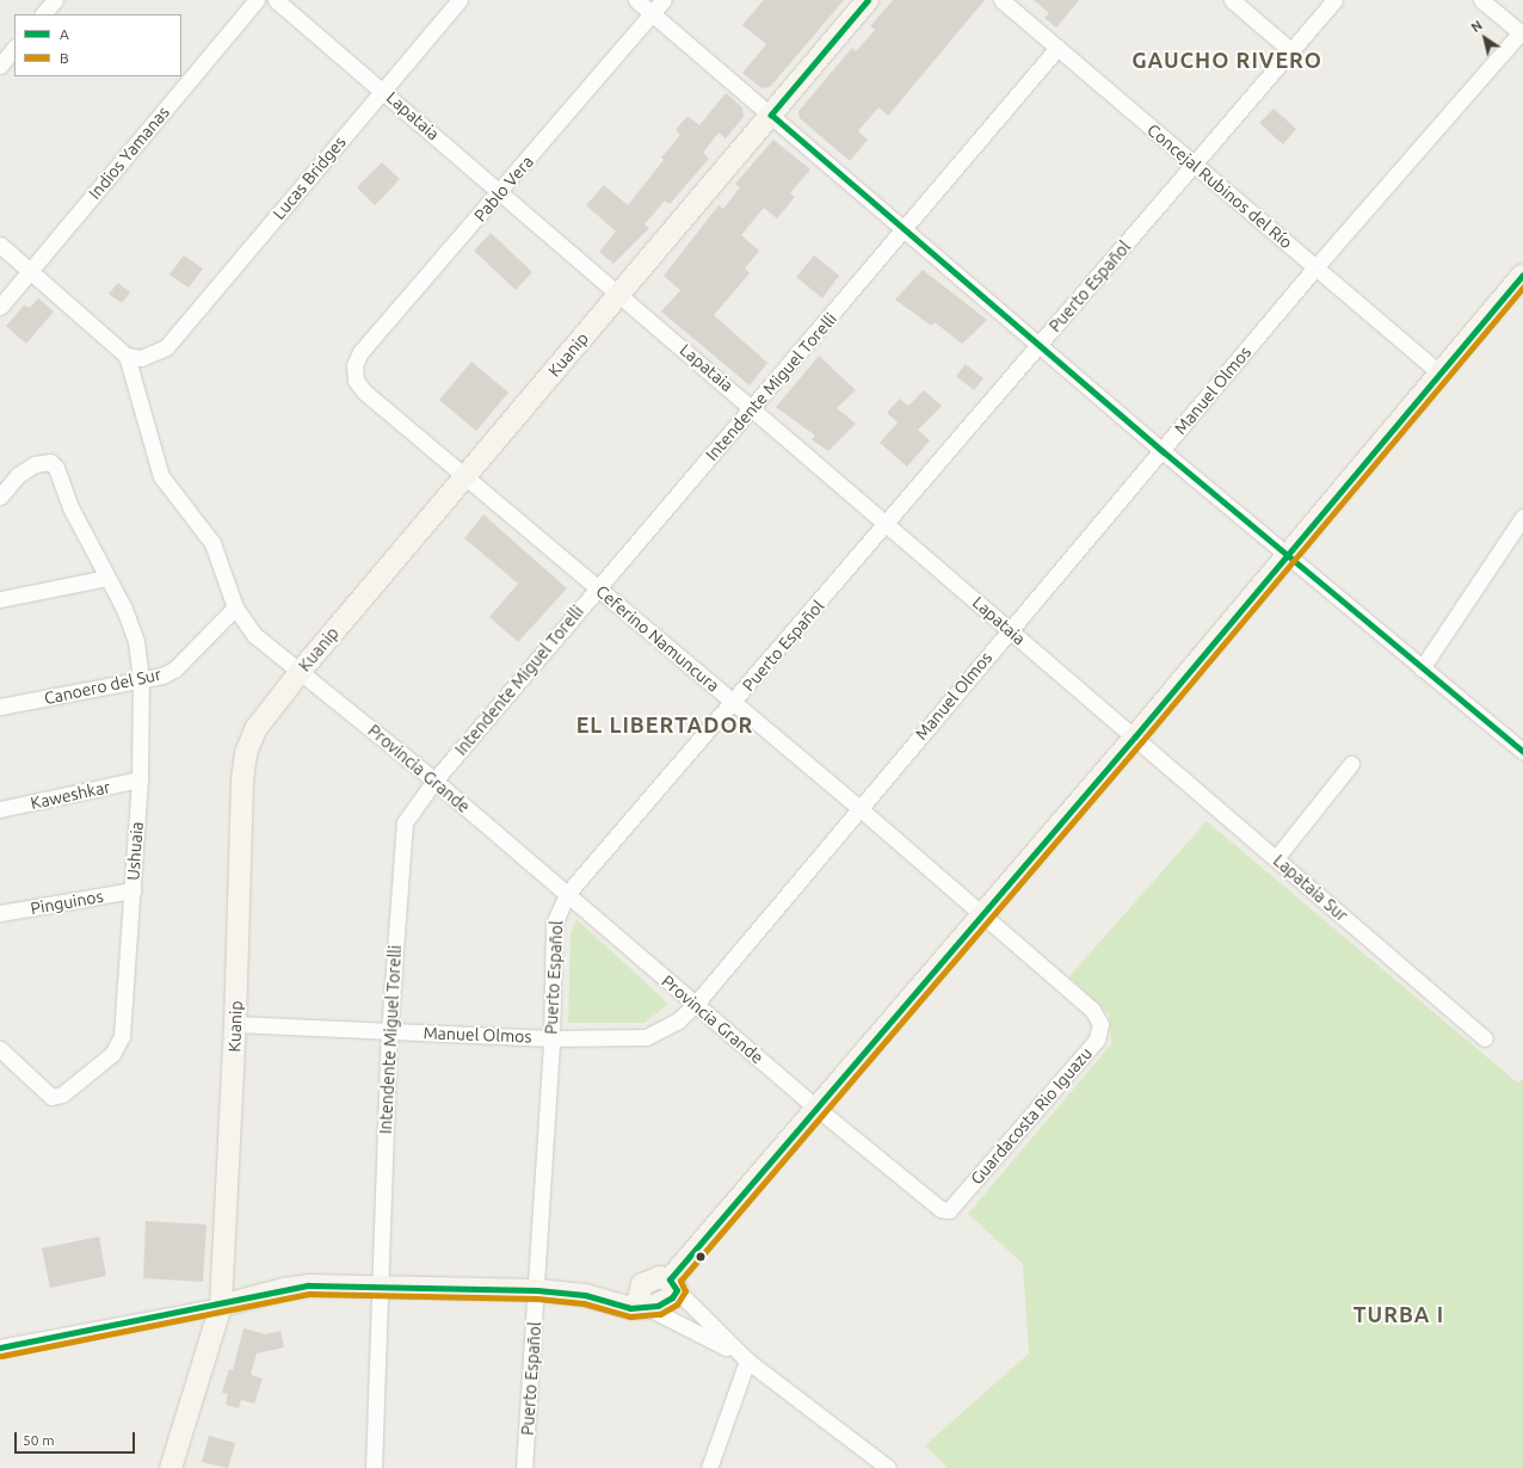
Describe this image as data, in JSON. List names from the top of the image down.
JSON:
{
  "streets": {
    "main road": ["Kuanip"],
    "street": [
      "Lapataia",
      "Indios Yamanas",
      "Lucas Bridges",
      "Concejal Rubinos del Río",
      "Pablo Vera",
      "Puerto Español",
      "Intendente Miguel Torelli",
      "Manuel Olmos",
      "Ceferino Namuncura",
      "Canoero del Sur",
      "Provincia Grande",
      "Kaweshkar",
      "Ushuaia",
      "Lapataia Sur",
      "Pinguinos",
      "Guardacosta Rio Iguazu"
    ]
  },
  "crossings": [
    ["Lapataia", "Lucas Bridges"],
    ["Lapataia", "Pablo Vera"],
    ["Lapataia", "Puerto Español"],
    ["Lapataia", "Kuanip"],
    ["Lapataia", "Intendente Miguel Torelli"],
    ["Lapataia", "Manuel Olmos"],
    ["Lapataia", "Lapataia Sur"],
    ["Lucas Bridges", "Provincia Grande"],
    ["Concejal Rubinos del Río", "Puerto Español"],
    ["Concejal Rubinos del Río", "Intendente Miguel Torelli"],
    ["Concejal Rubinos del Río", "Manuel Olmos"],
    ["Pablo Vera", "Ceferino Namuncura"],
    ["Puerto Español", "Manuel Olmos"],
    ["Puerto Español", "Ceferino Namuncura"],
    ["Puerto Español", "Provincia Grande"],
    ["Kuanip", "Manuel Olmos"],
    ["Kuanip", "Ceferino Namuncura"],
    ["Kuanip", "Provincia Grande"],
    ["Intendente Miguel Torelli", "Manuel Olmos"],
    ["Intendente Miguel Torelli", "Ceferino Namuncura"],
    ["Intendente Miguel Torelli", "Provincia Grande"],
    ["Manuel Olmos", "Ceferino Namuncura"],
    ["Manuel Olmos", "Provincia Grande"],
    ["Ceferino Namuncura", "Guardacosta Rio Iguazu"],
    ["Canoero del Sur", "Provincia Grande"],
    ["Canoero del Sur", "Ushuaia"],
    ["Provincia Grande", "Guardacosta Rio Iguazu"],
    ["Kaweshkar", "Ushuaia"],
    ["Ushuaia", "Pinguinos"]
  ],
  "districts": ["GAUCHO RIVERO", "EL LIBERTADOR", "TURBA I"],
  "lines": ["transit line A", "transit line B"],
  "legend": ["A", "B"],
  "scale_bar": "50 m",
  "north": "top left"
}
